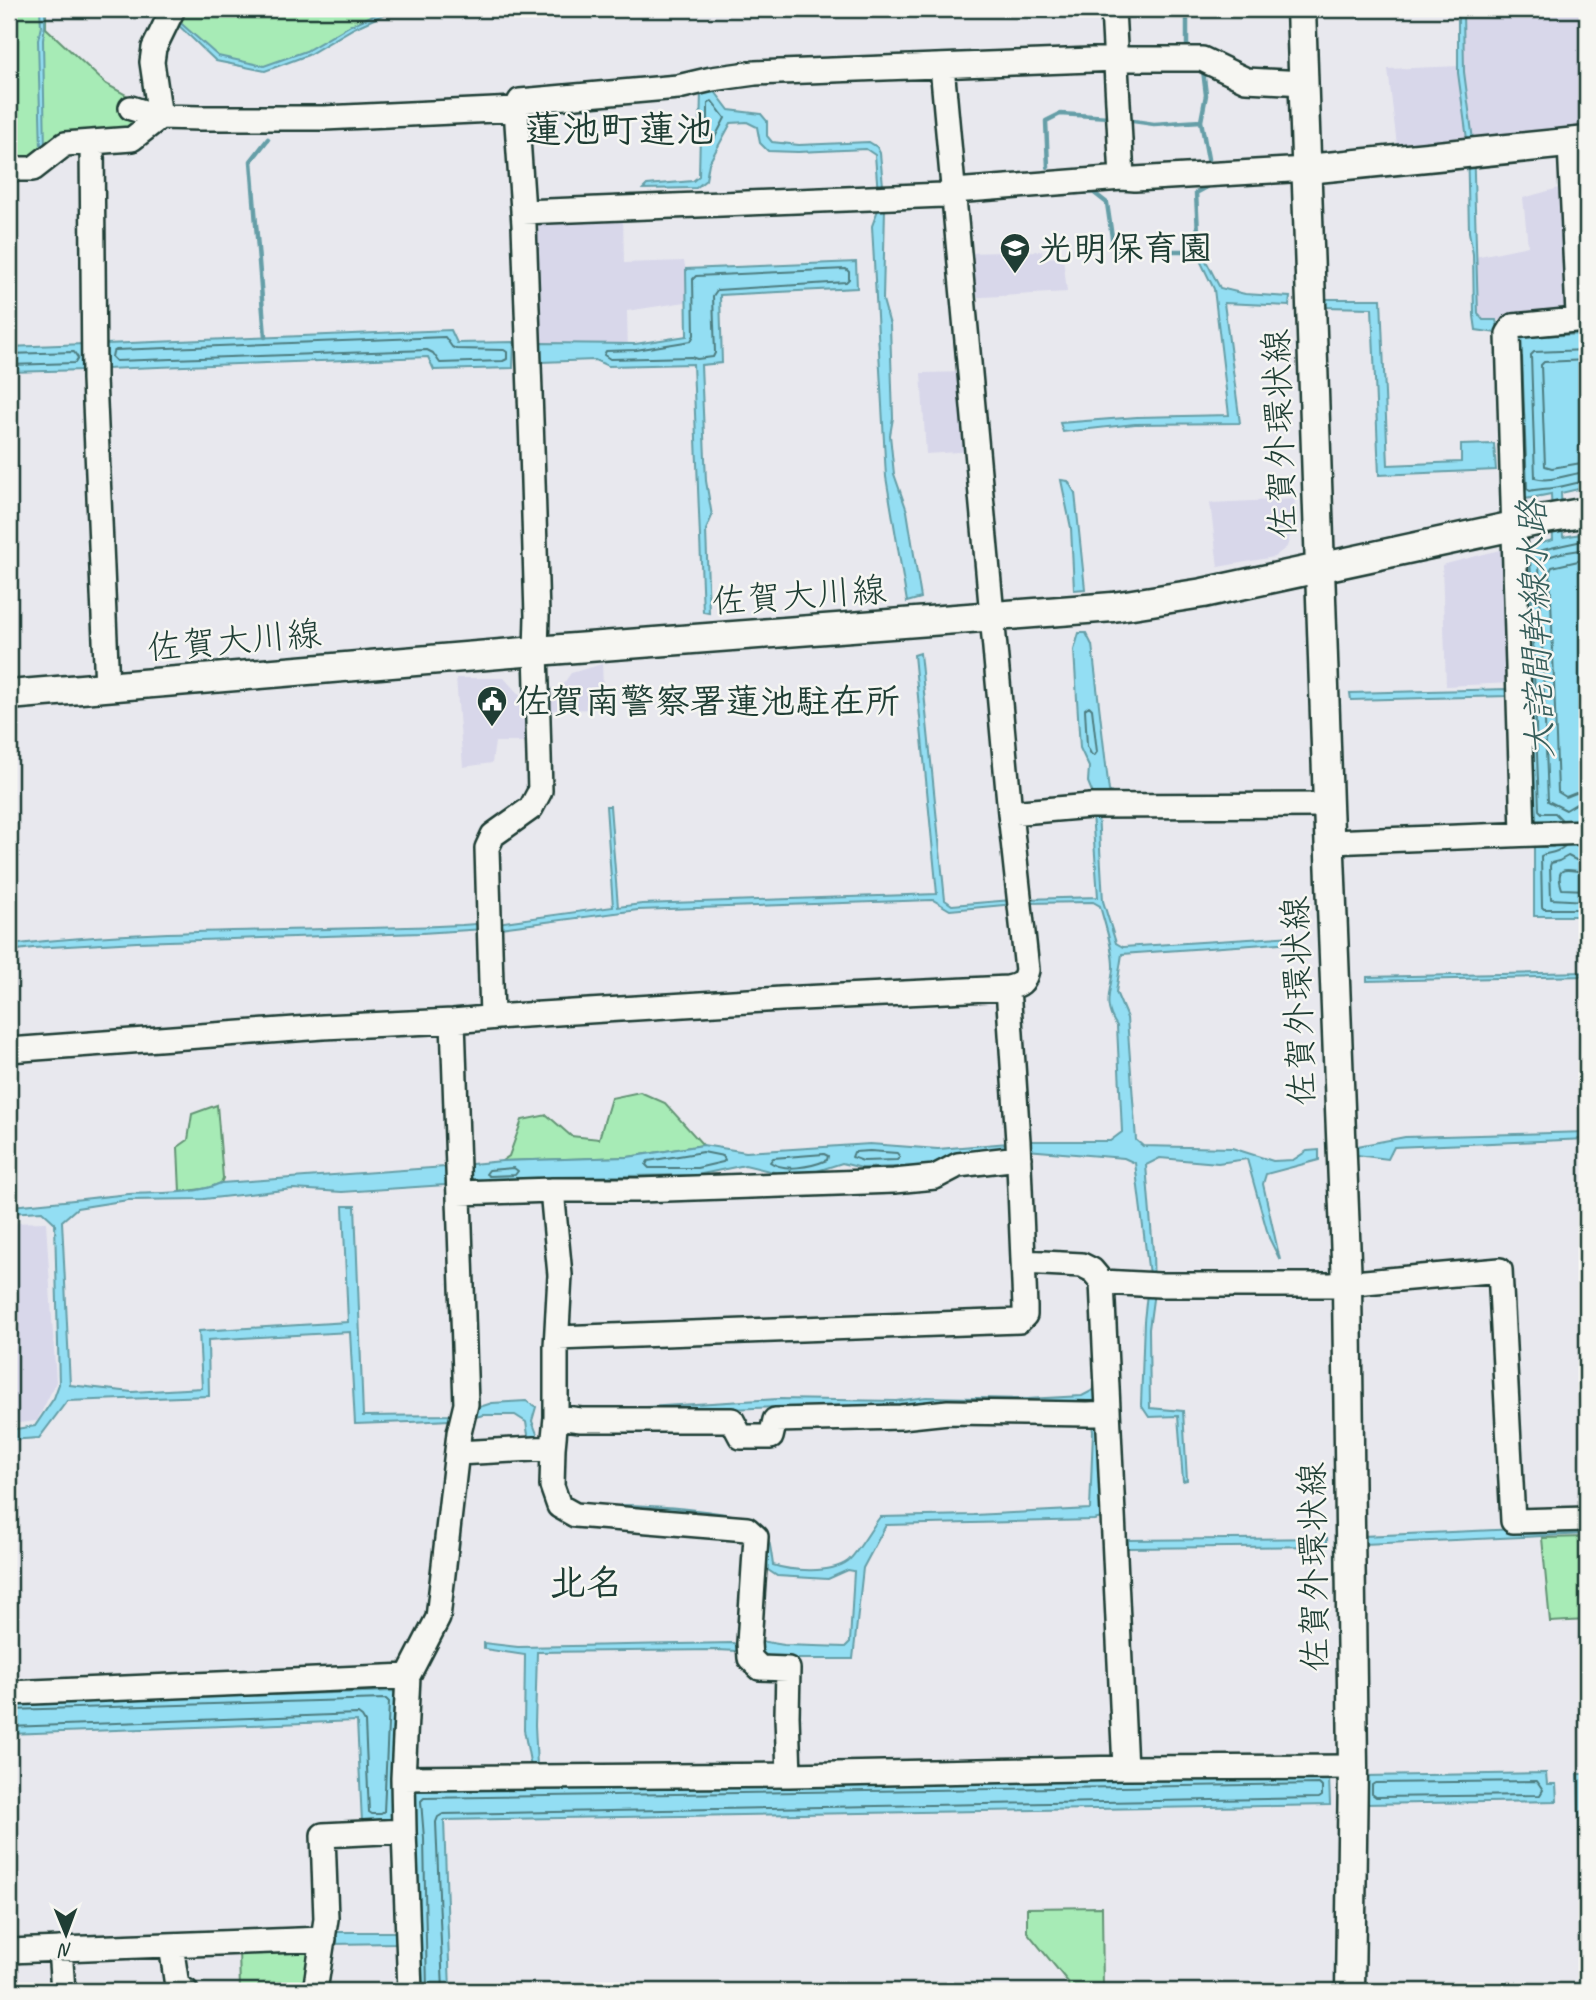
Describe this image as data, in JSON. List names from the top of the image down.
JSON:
{
  "streets": {
    "main road": ["佐賀外環状線", "佐賀大川線"]
  },
  "crossings": [
    ["佐賀外環状線", "佐賀大川線"]
  ],
  "districts": ["蓮池町蓮池", "北名"],
  "water": ["大詫間幹線水路"],
  "places": {
    "school or university": ["光明保育園"],
    "public building": ["佐賀南警察署蓮池駐在所"]
  },
  "north": "bottom"
}
